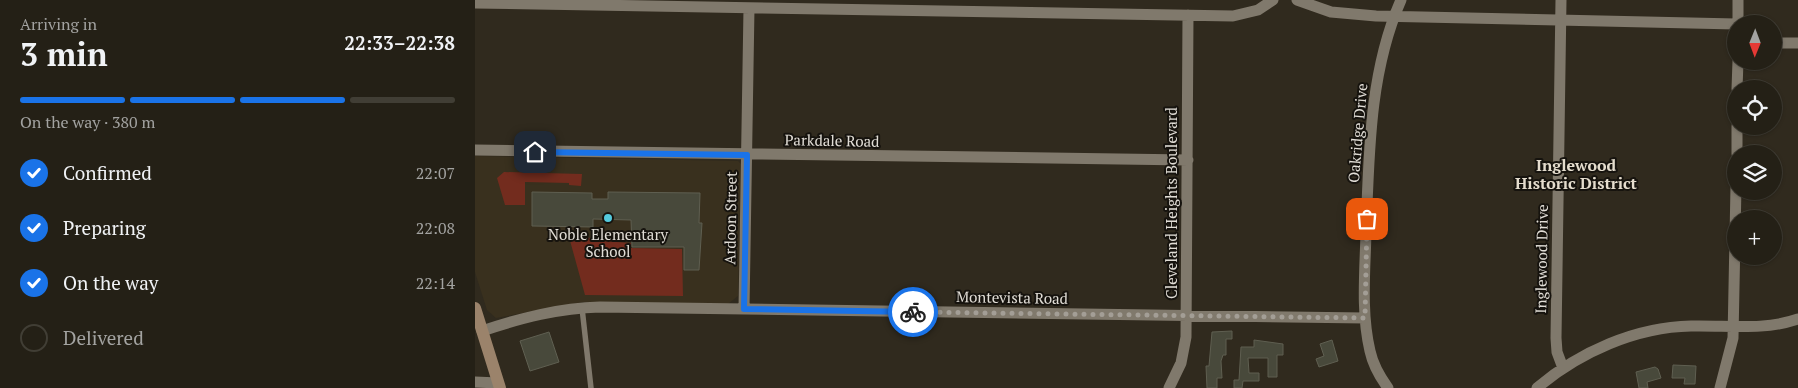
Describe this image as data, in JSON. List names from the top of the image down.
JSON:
{
  "streets": {
    "street": [
      "Oakridge Drive",
      "Parkdale Road",
      "Cleveland Heights Boulevard",
      "Ardoon Street",
      "Inglewood Drive",
      "Montevista Road"
    ]
  },
  "crossings": [
    ["Oakridge Drive", "Montevista Road"],
    ["Parkdale Road", "Cleveland Heights Boulevard"],
    ["Parkdale Road", "Ardoon Street"],
    ["Cleveland Heights Boulevard", "Montevista Road"],
    ["Ardoon Street", "Montevista Road"]
  ],
  "districts": ["Inglewood Historic District"],
  "places": ["Noble Elementary School"],
  "north": "bottom",
  "page": {
    "heading": ["3 min", "Arriving in", "22:33–22:38"],
    "map_buttons": "+",
    "bar": "On the way · 380 m",
    "list": [
      ["Confirmed", "22:07"],
      ["Preparing", "22:08"],
      ["On the way", "22:14"],
      "Delivered"
    ]
  }
}
